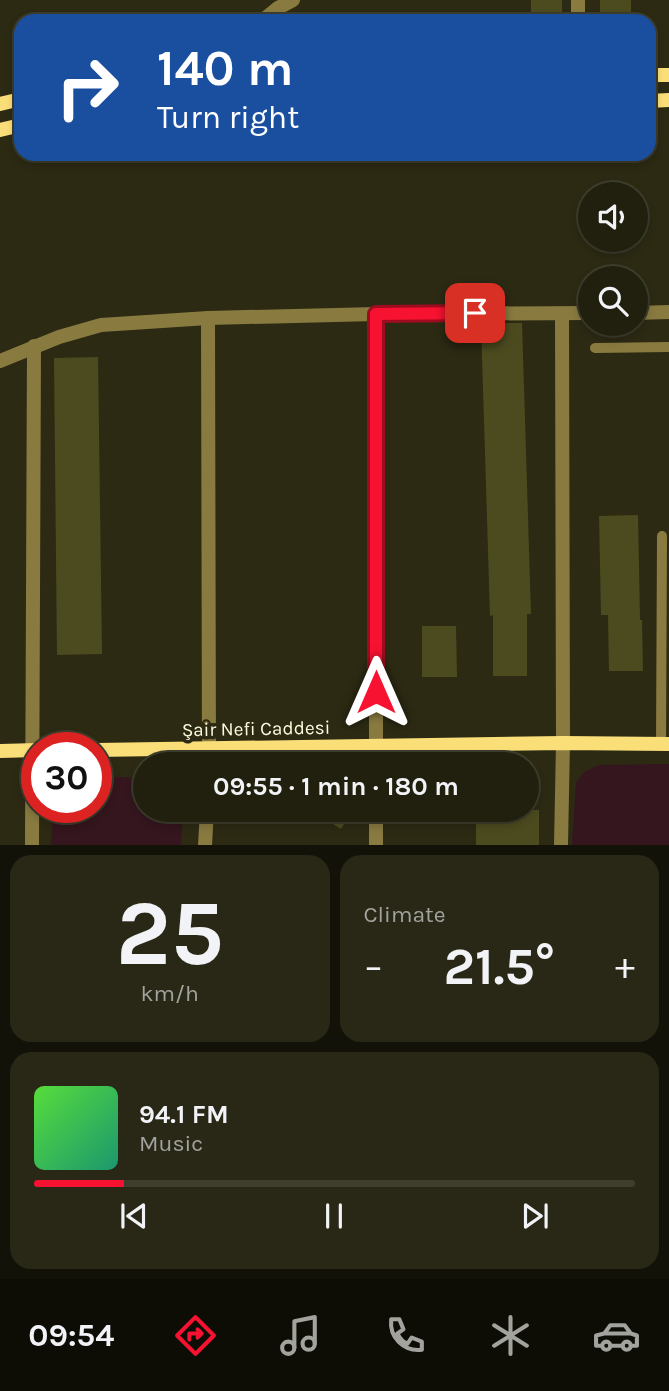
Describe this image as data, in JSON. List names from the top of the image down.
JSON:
{
  "streets": {
    "street": ["Şair Nefi Caddesi"]
  },
  "page": {
    "turn": ["140 m", "Turn right"],
    "limit": "30",
    "trip": "09:55 · 1 min · 180 m",
    "tile": [
      ["25", "km/h"],
      "Climate"
    ],
    "heat": ["−", "21.5°", "+"],
    "song": ["94.1 FM", "Music"],
    "tabs": "09:54"
  }
}
